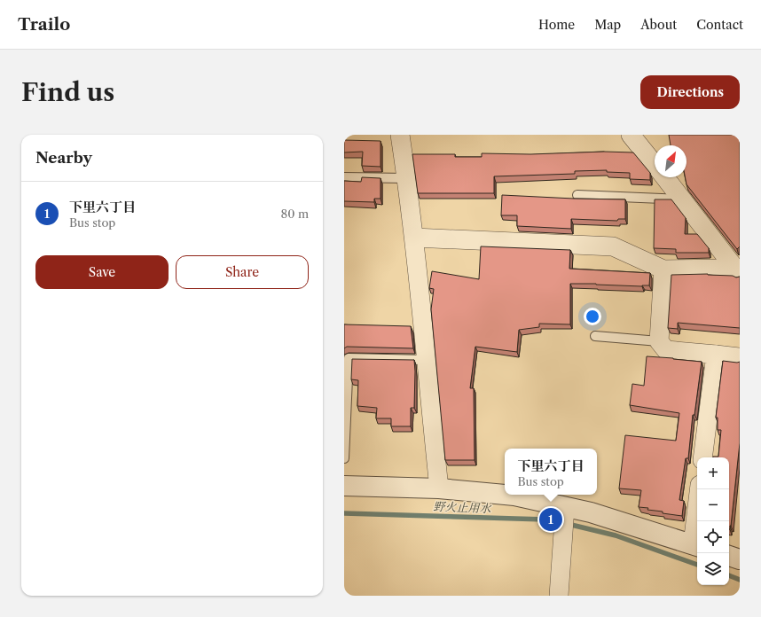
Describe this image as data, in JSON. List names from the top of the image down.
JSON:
{
  "water": ["野火止用水"],
  "north": "top right",
  "page": {
    "header": "Trailo",
    "nav": [
      "Home",
      "Map",
      "About",
      "Contact"
    ],
    "buttons": [
      "Directions",
      ["Save", "Share"]
    ],
    "title": "Find us",
    "heading": "Nearby",
    "list": [
      {
        "mark": "1",
        "name": "下里六丁目",
        "note": "Bus stop",
        "value": "80 m"
      }
    ],
    "popup": ["下里六丁目", "Bus stop"],
    "map_buttons": ["+", "−"],
    "pins": "1"
  }
}
